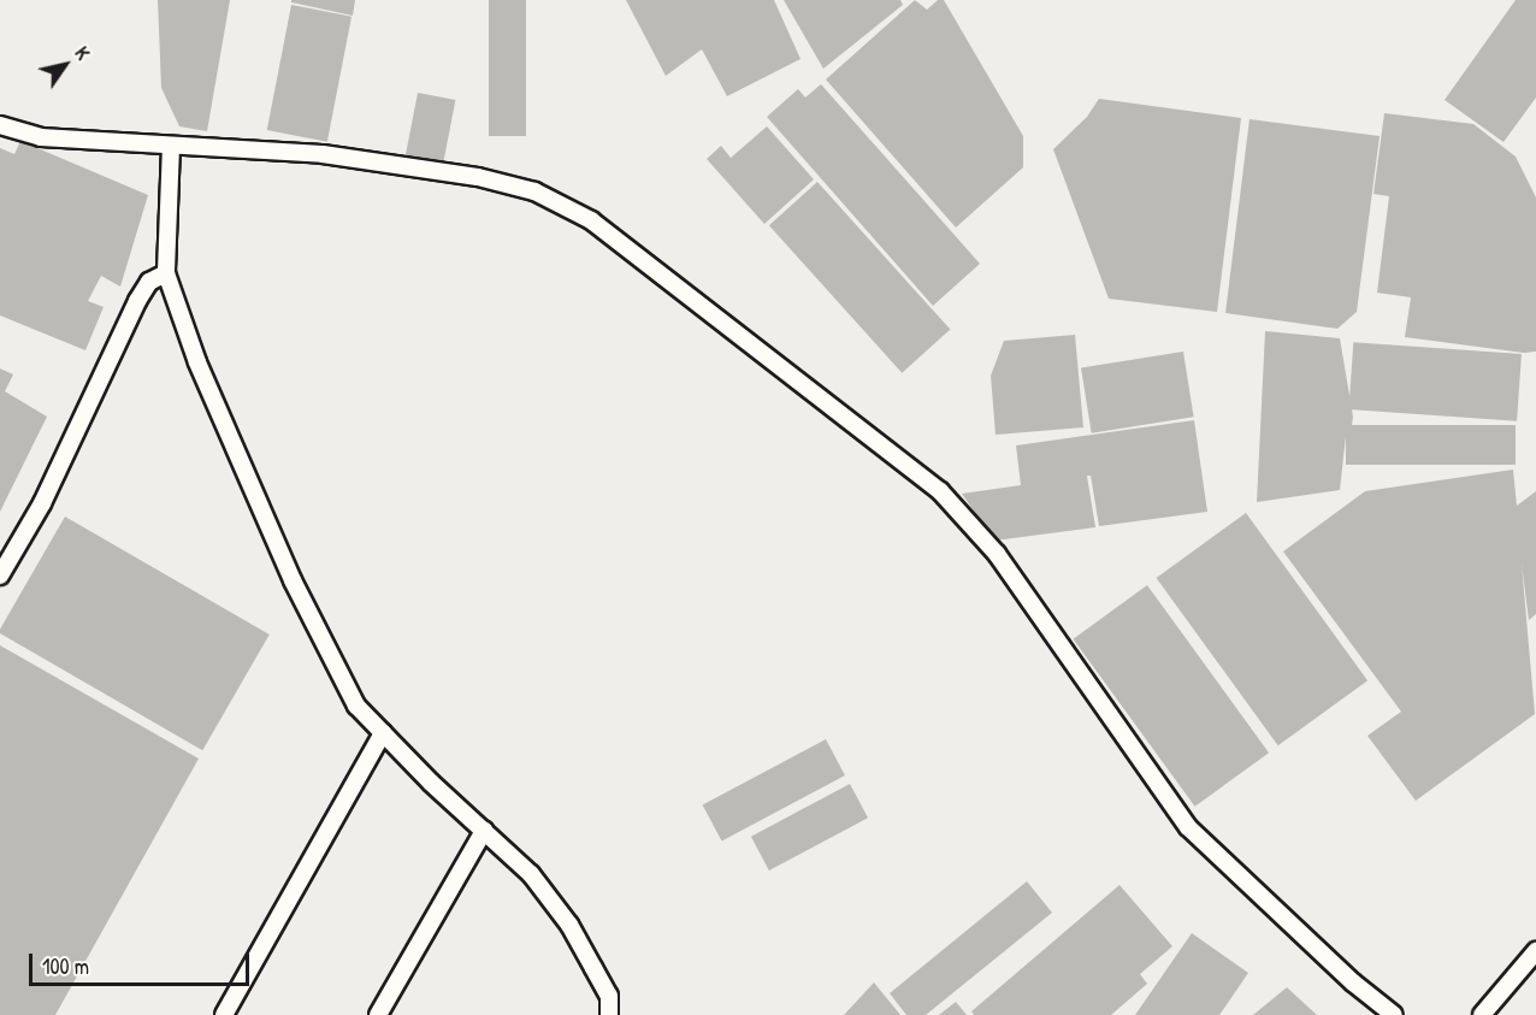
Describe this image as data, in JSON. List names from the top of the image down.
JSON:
{
  "scale_bar": "100 m",
  "north": "top right"
}
